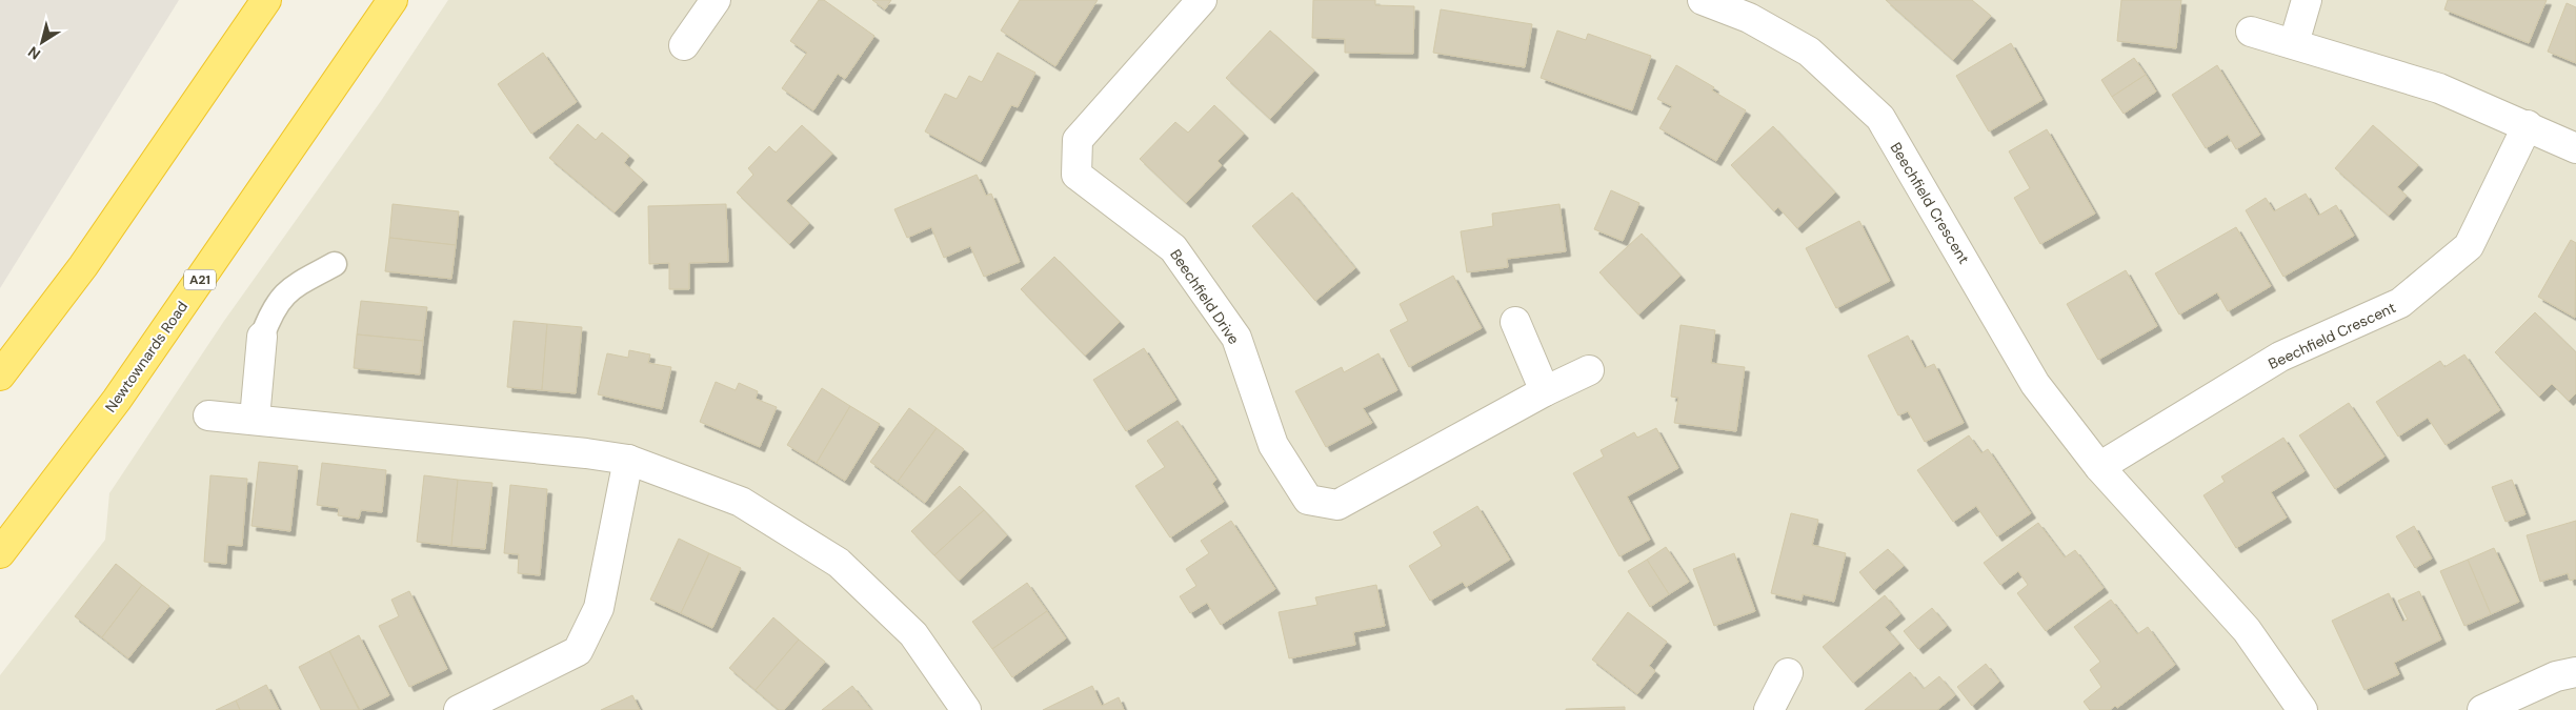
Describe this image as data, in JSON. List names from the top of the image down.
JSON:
{
  "streets": {
    "highway": ["A21", "Newtownards Road"],
    "street": ["Beechfield Crescent", "Beechfield Drive"]
  },
  "north": "bottom left"
}
